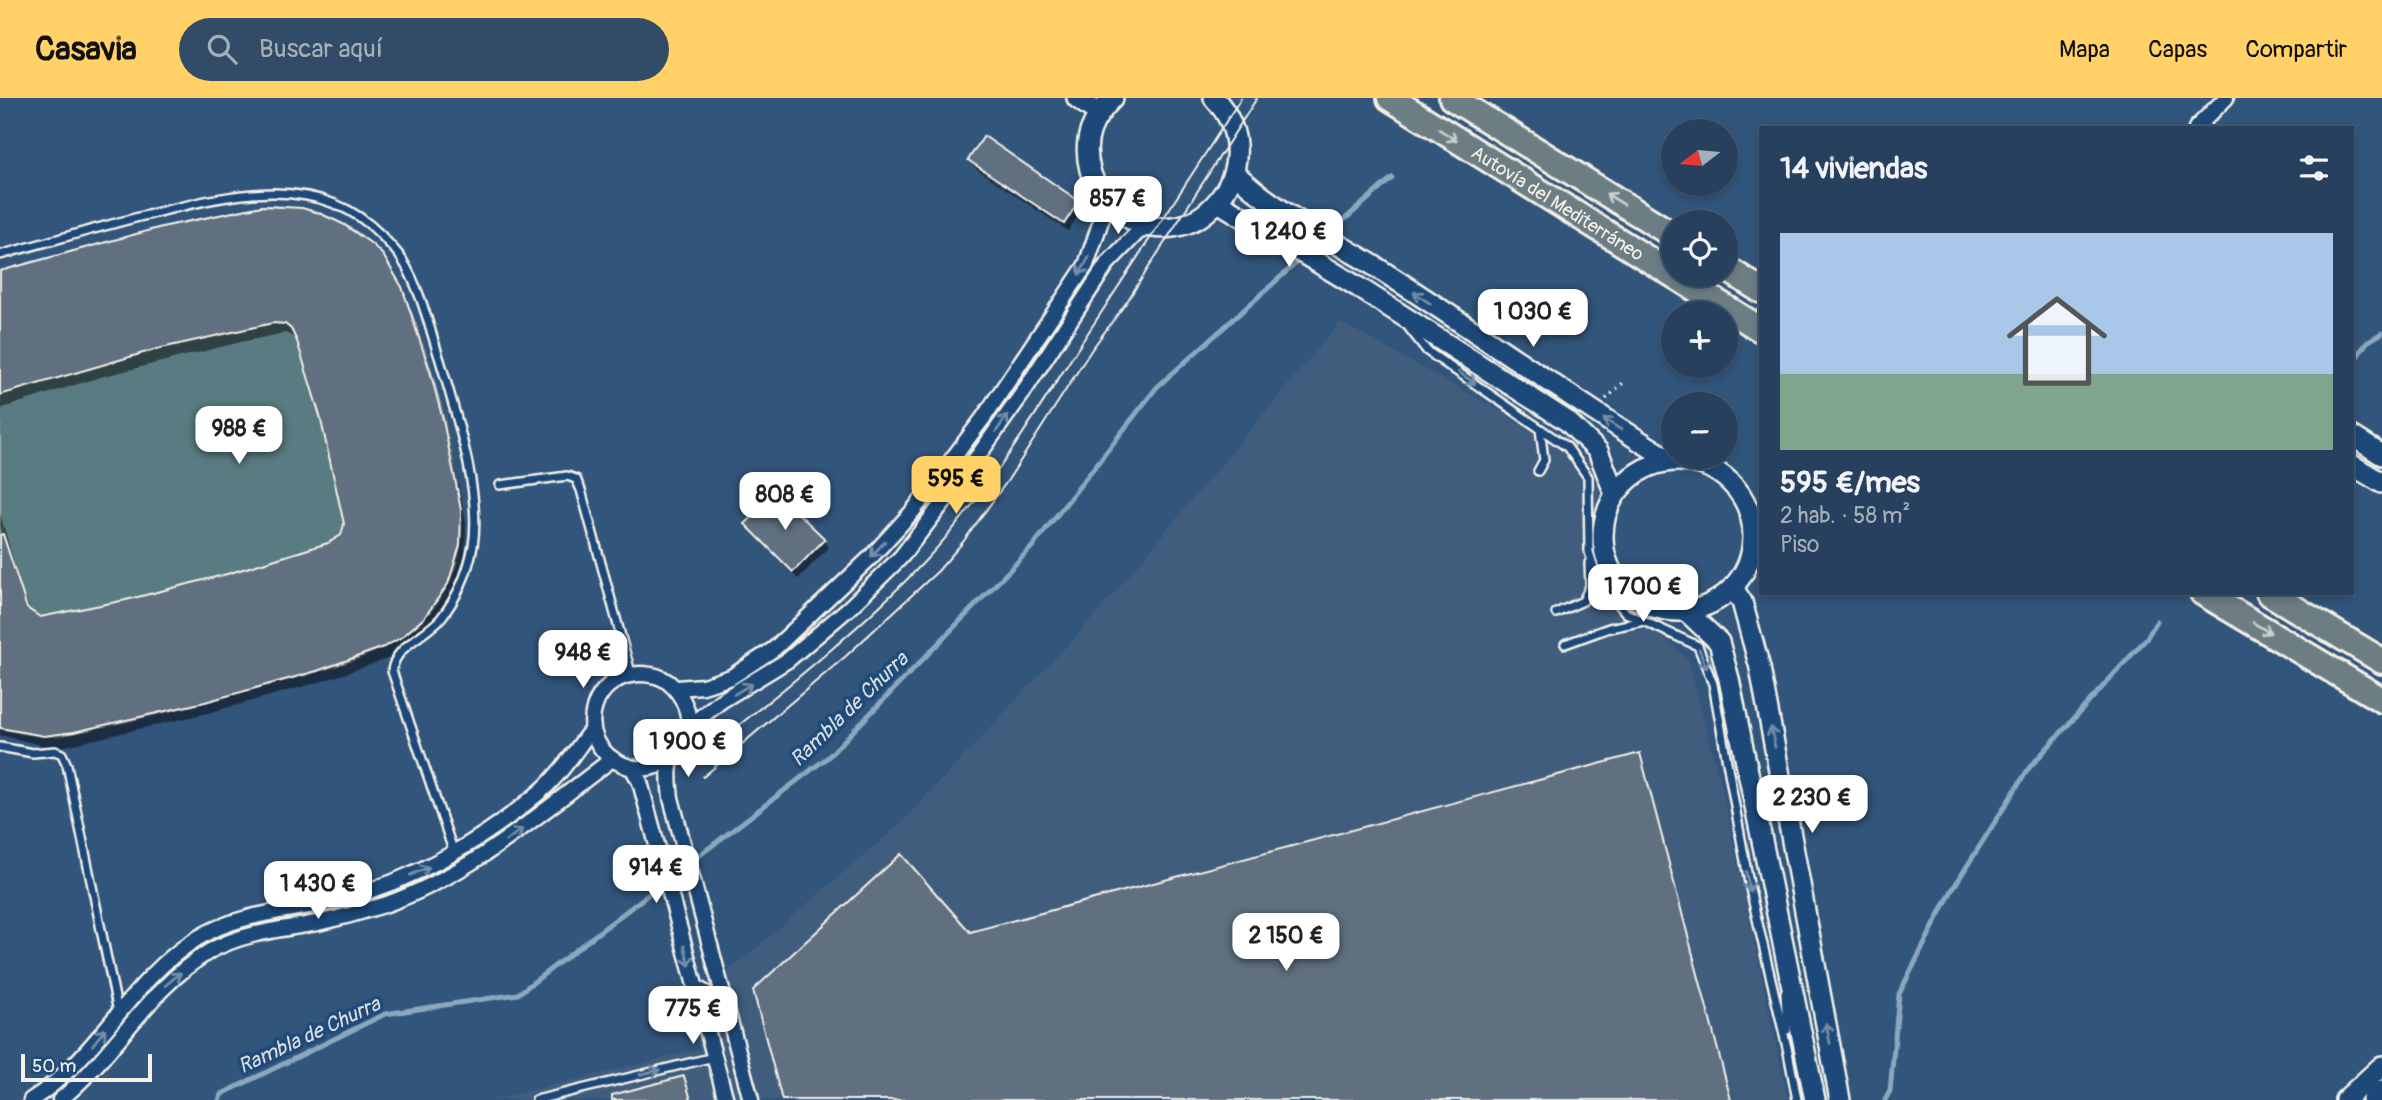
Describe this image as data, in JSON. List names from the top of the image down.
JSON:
{
  "streets": {
    "highway": ["Autovía del Mediterráneo"]
  },
  "water": ["Rambla de Churra"],
  "scale_bar": "50 m",
  "north": "left",
  "page": {
    "header": "Casavia",
    "search": "Buscar aquí",
    "nav": ["Mapa", "Capas", "Compartir"],
    "map_buttons": ["+", "−"],
    "heading": "14 viviendas",
    "price": [
      "857 €",
      "1 240 €",
      "1 030 €",
      "988 €",
      "595 €",
      "808 €",
      "1 700 €",
      "948 €",
      "1 900 €",
      "2 230 €",
      "914 €",
      "1 430 €",
      "2 150 €",
      "775 €"
    ],
    "list": [
      {
        "name": "595 €/mes",
        "note": "2 hab. · 58 m² · Piso"
      }
    ],
    "scale": "50 m"
  }
}
